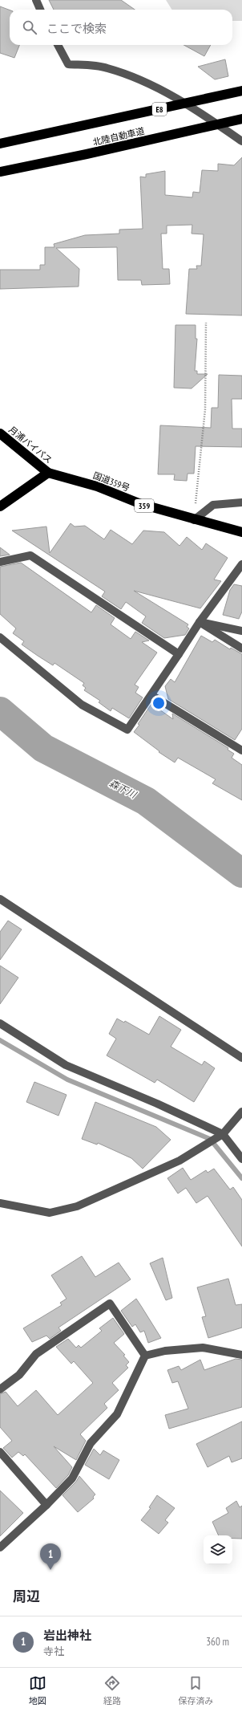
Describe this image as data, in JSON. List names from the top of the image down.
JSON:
{
  "streets": {
    "highway": [
      "E8",
      "北陸自動車道",
      "月浦バイパス",
      "国道359号",
      "359"
    ]
  },
  "crossings": [
    ["月浦バイパス", "国道359号"]
  ],
  "water": ["森下川"],
  "page": {
    "search": "ここで検索",
    "pins": "1",
    "heading": "周辺",
    "list": [
      {
        "mark": "1",
        "name": "岩出神社",
        "note": "寺社",
        "value": "360 m"
      }
    ],
    "nav": ["地図", "経路", "保存済み"]
  }
}
